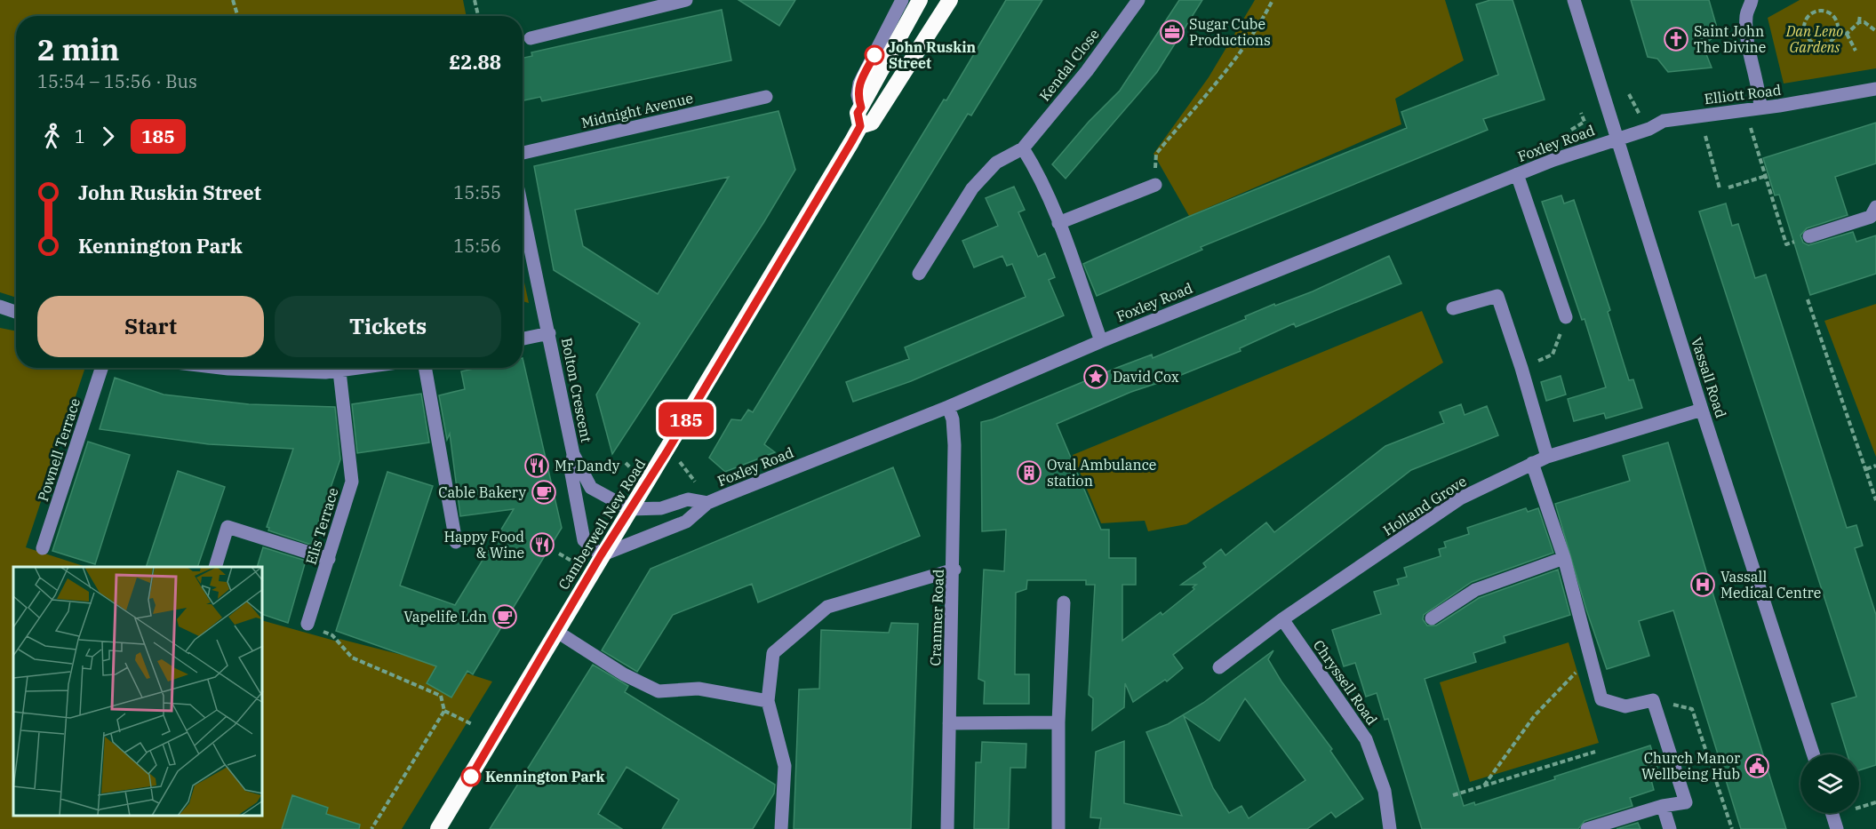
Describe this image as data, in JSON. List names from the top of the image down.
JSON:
{
  "streets": {
    "highway": ["Camberwell New Road"],
    "street": [
      "Kendal Close",
      "Elliott Road",
      "Midnight Avenue",
      "Foxley Road",
      "Vassall Road",
      "Bolton Crescent",
      "Pownell Terrace",
      "Holland Grove",
      "Elis Terrace",
      "Cranmer Road",
      "Chryssell Road"
    ]
  },
  "crossings": [
    ["Elliott Road", "Foxley Road"],
    ["Elliott Road", "Vassall Road"],
    ["Foxley Road", "Vassall Road"],
    ["Foxley Road", "Bolton Crescent"],
    ["Foxley Road", "Camberwell New Road"],
    ["Foxley Road", "Cranmer Road"],
    ["Vassall Road", "Holland Grove"],
    ["Bolton Crescent", "Camberwell New Road"],
    ["Holland Grove", "Chryssell Road"]
  ],
  "parks": ["Dan Leno Gardens"],
  "places": {
    "office": ["Sugar Cube Productions"],
    "church": ["Saint John The Divine"],
    "other": ["John Ruskin Street", "Kennington Park"],
    "place": ["David Cox"],
    "restaurant": ["Mr Dandy", "Happy Food & Wine"],
    "building": ["Oval Ambulance station"],
    "cafe": ["Cable Bakery", "Vapelife Ldn"],
    "hospital": ["Vassall Medical Centre"],
    "public building": ["Church Manor Wellbeing Hub"]
  },
  "lines": ["bus line 185"],
  "page": {
    "on_map": "185",
    "heading": ["2 min", "15:54 – 15:56 · Bus", "£2.88"],
    "legs": ["1", "185"],
    "list": [
      {
        "name": "John Ruskin Street",
        "value": "15:55"
      },
      {
        "name": "Kennington Park",
        "value": "15:56"
      }
    ],
    "buttons": ["Start", "Tickets"]
  }
}
